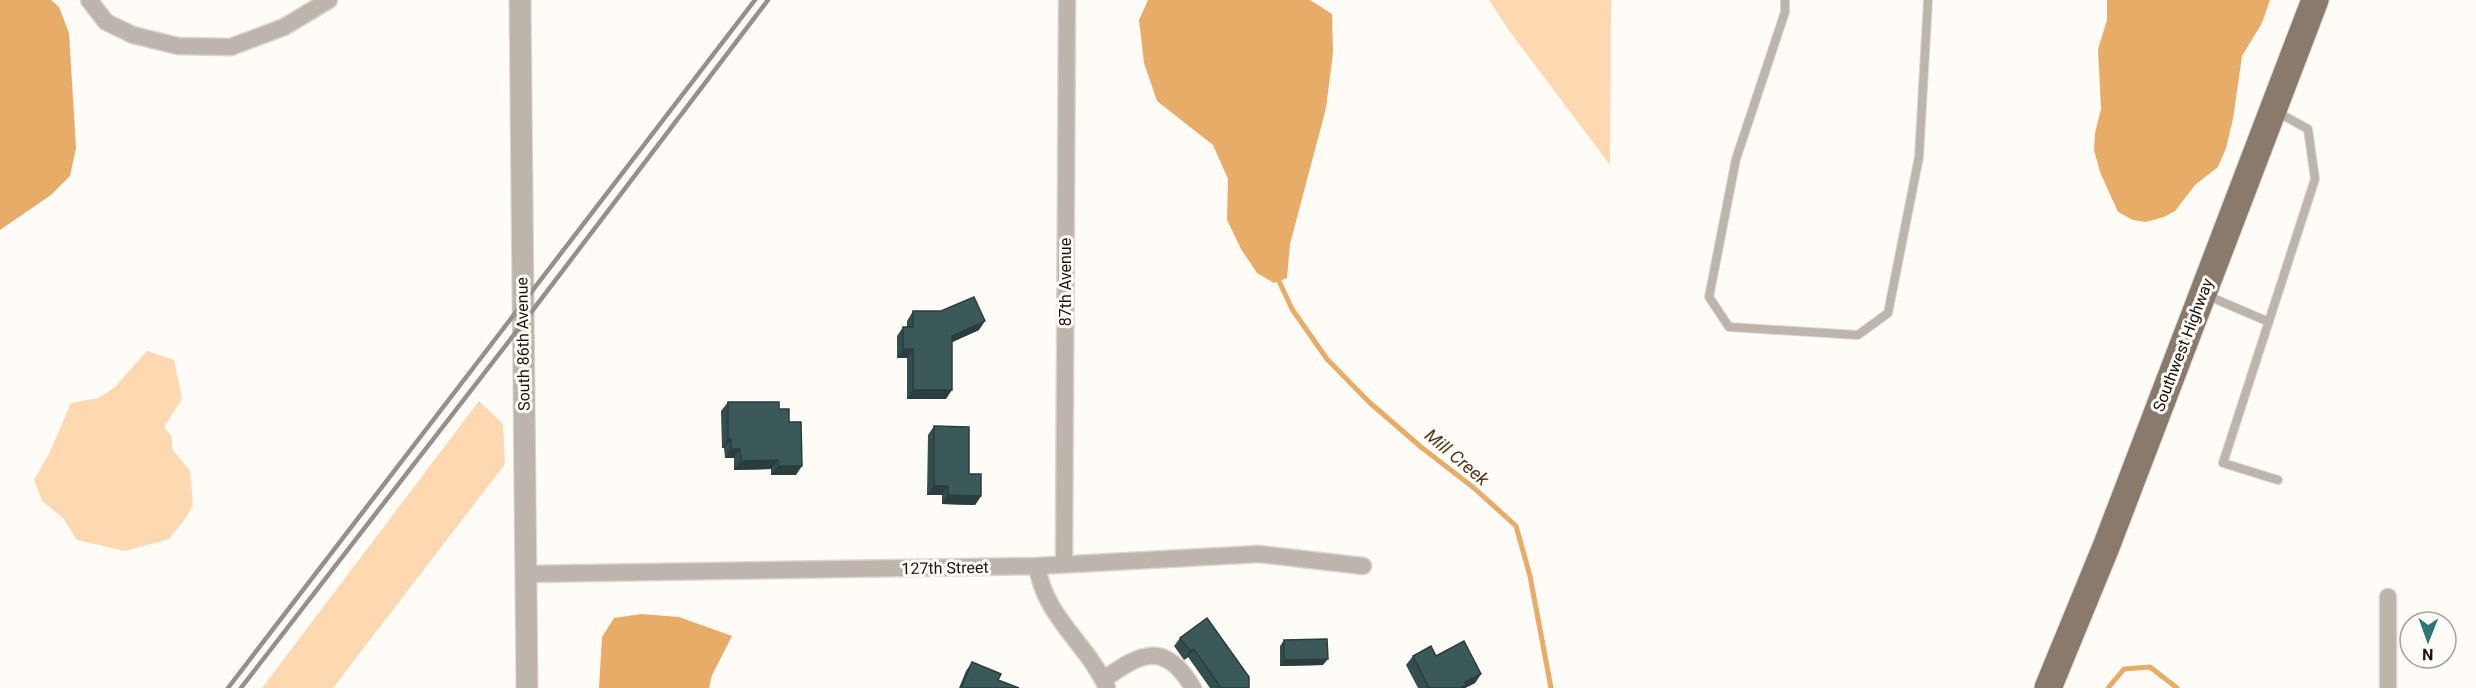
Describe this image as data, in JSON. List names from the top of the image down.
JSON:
{
  "streets": {
    "main road": ["Southwest Highway"],
    "street": ["87th Avenue", "South 86th Avenue", "127th Street"]
  },
  "crossings": [
    ["87th Avenue", "127th Street"],
    ["South 86th Avenue", "127th Street"]
  ],
  "water": ["Mill Creek"],
  "north": "bottom"
}
